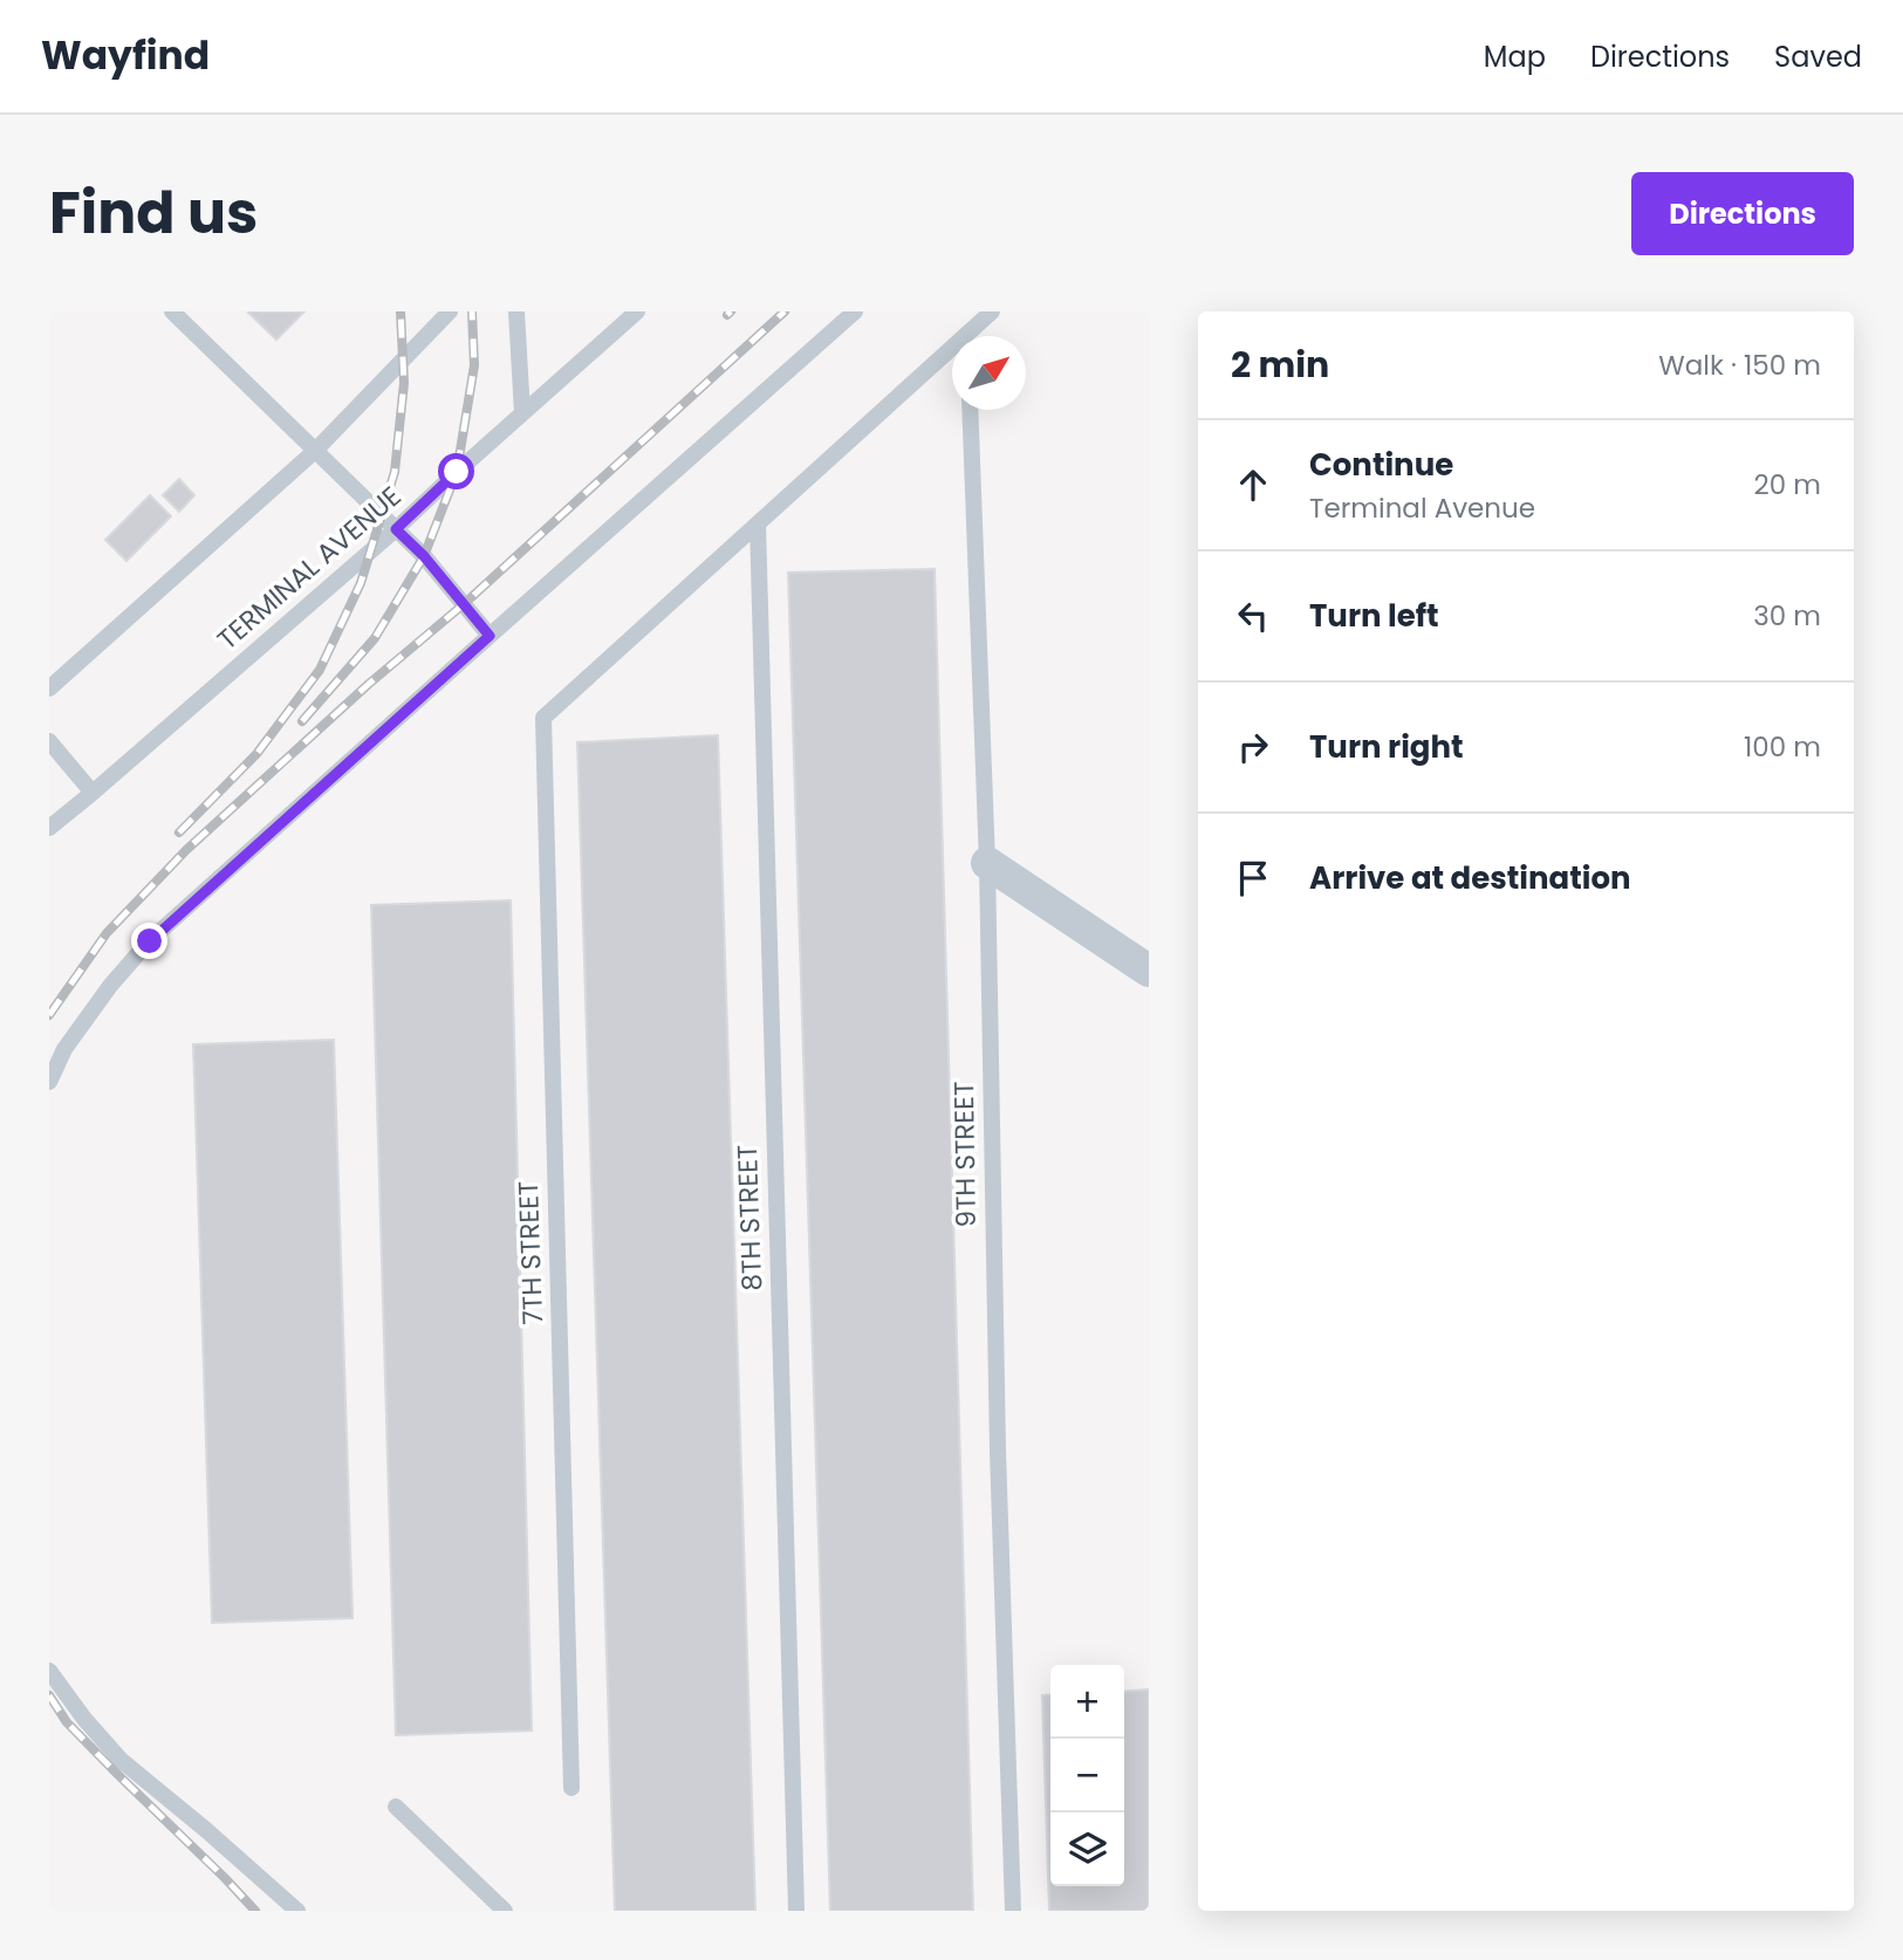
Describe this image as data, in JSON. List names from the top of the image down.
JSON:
{
  "streets": {
    "lane": [
      "TERMINAL AVENUE",
      "9TH STREET",
      "8TH STREET",
      "7TH STREET"
    ]
  },
  "crossings": [
    ["8TH STREET", "7TH STREET"]
  ],
  "north": "top right",
  "page": {
    "header": "Wayfind",
    "nav": ["Map", "Directions", "Saved"],
    "title": "Find us",
    "buttons": "Directions",
    "heading": ["2 min", "Walk · 150 m"],
    "list": [
      ["Continue", "Terminal Avenue", "20 m"],
      ["Turn left", "30 m"],
      ["Turn right", "100 m"],
      "Arrive at destination"
    ],
    "map_buttons": ["+", "−"]
  }
}
